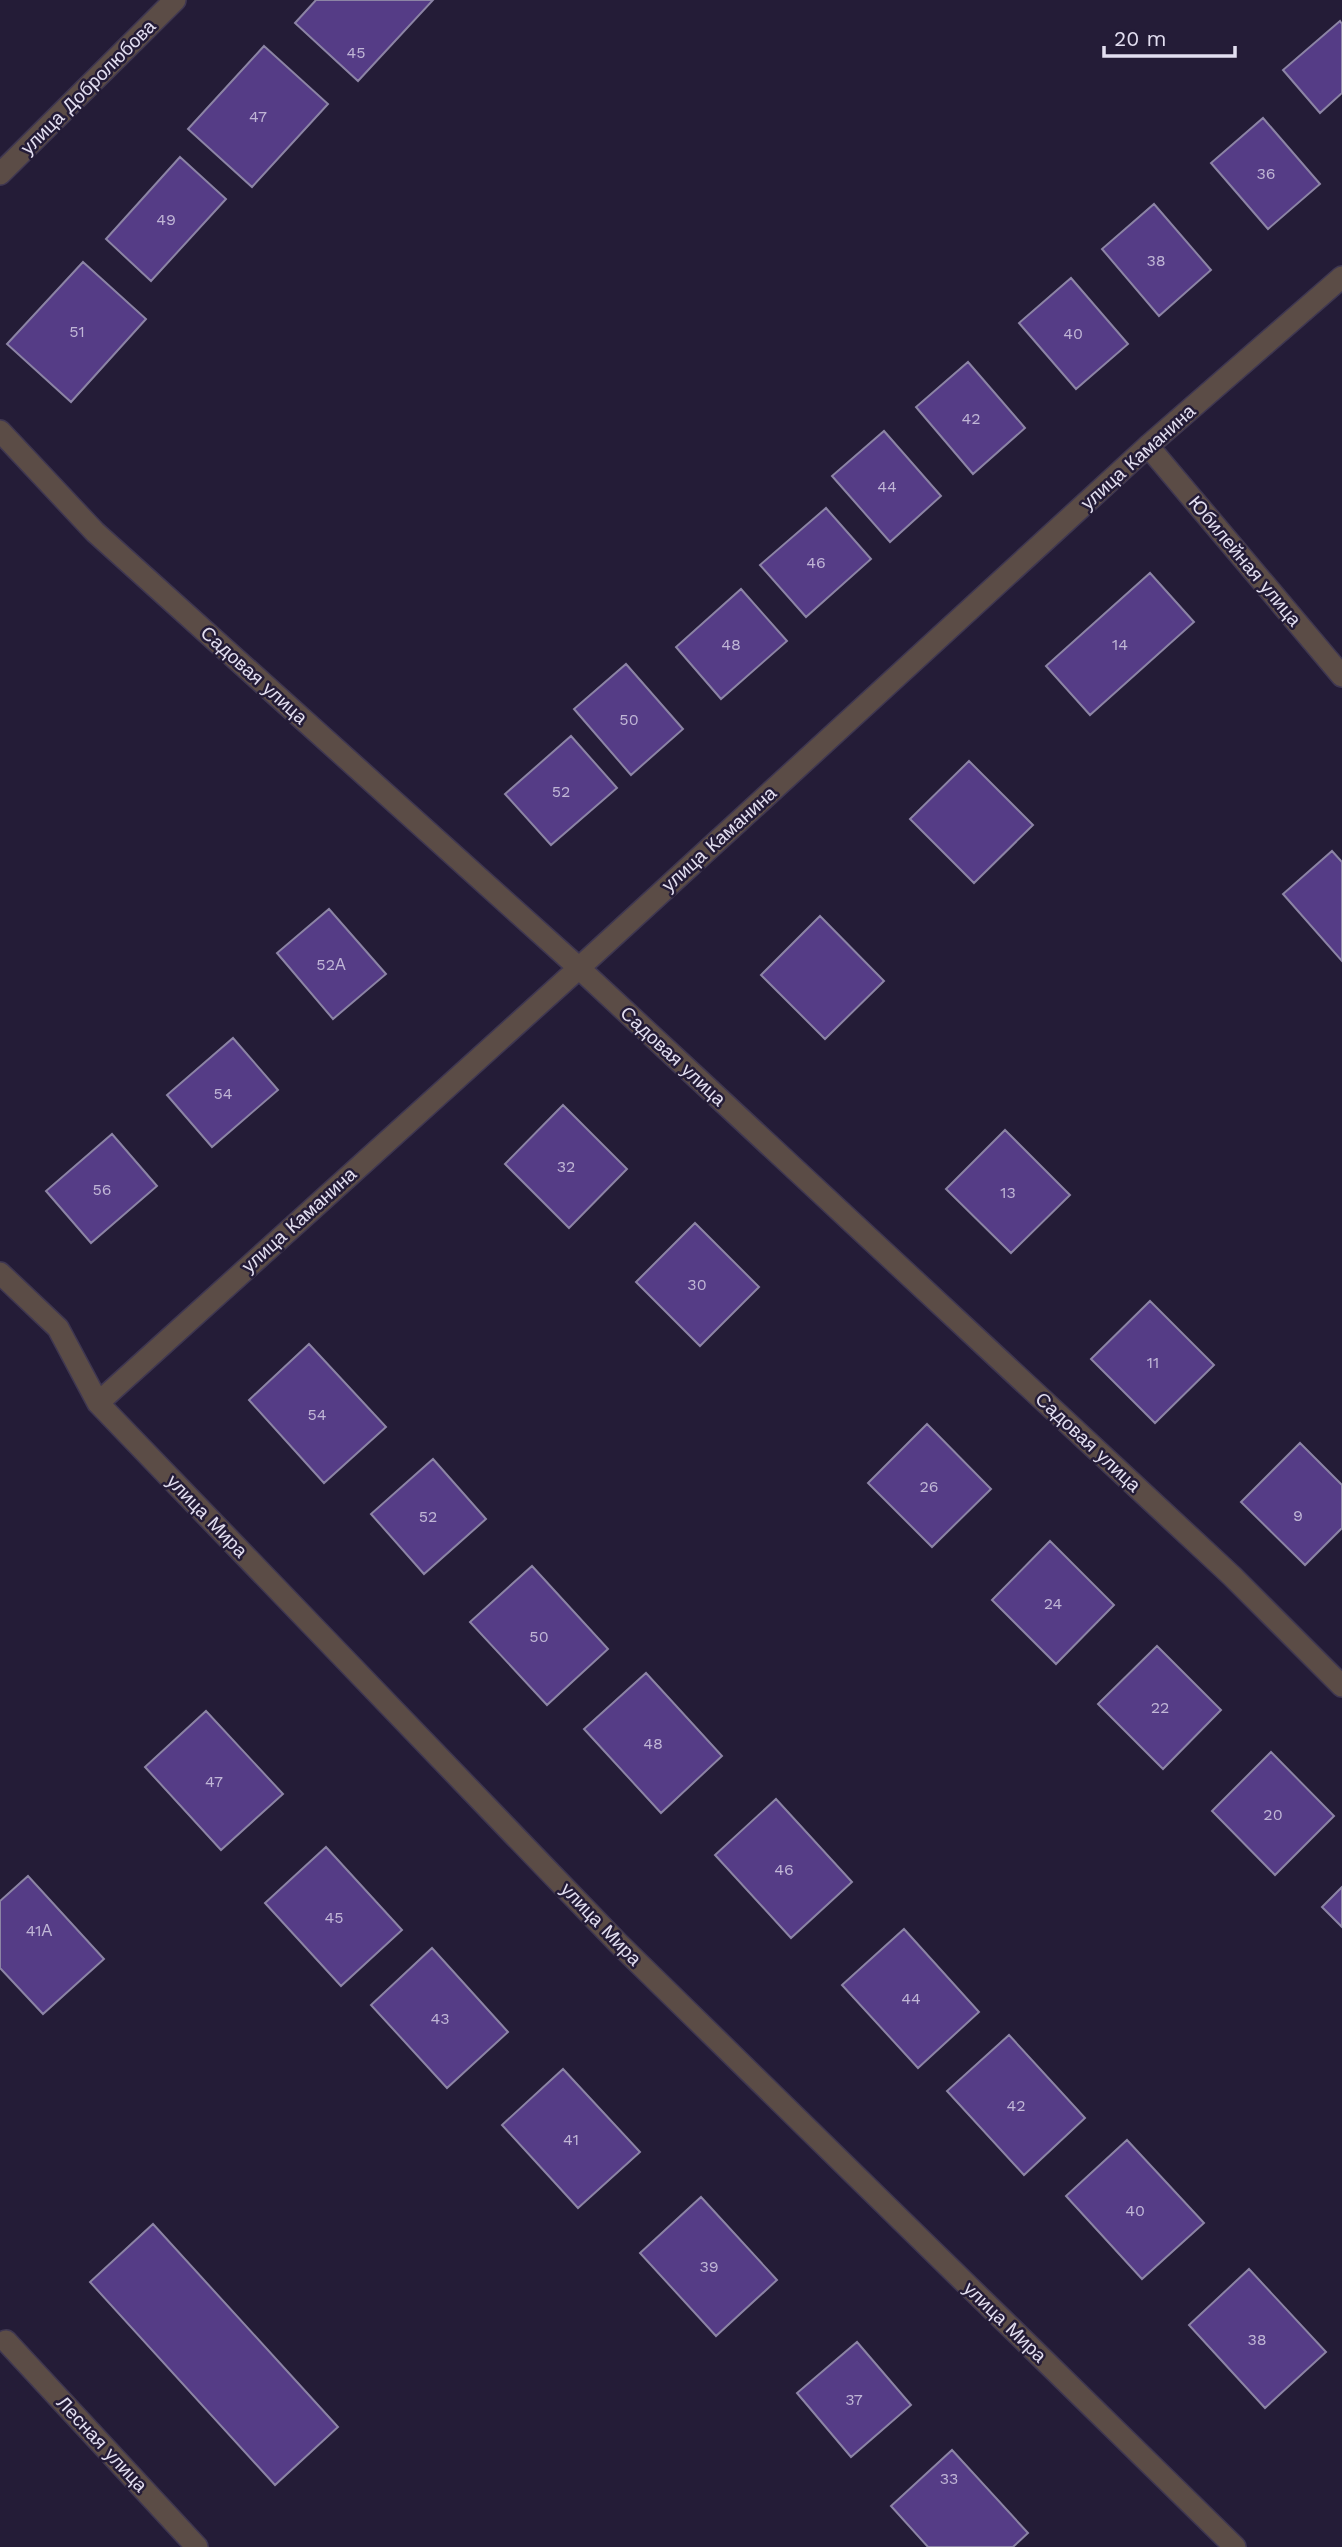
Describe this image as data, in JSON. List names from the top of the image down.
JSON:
{
  "streets": {
    "street": [
      "улица Добролюбова",
      "улица Каманина",
      "Юбилейная улица",
      "Садовая улица",
      "улица Мира",
      "Лесная улица"
    ]
  },
  "crossings": [
    ["улица Каманина", "Юбилейная улица"],
    ["улица Каманина", "Садовая улица"],
    ["улица Каманина", "улица Мира"]
  ],
  "house_numbers": [
    "45",
    "47",
    "36",
    "49",
    "38",
    "51",
    "40",
    "42",
    "44",
    "46",
    "48",
    "14",
    "50",
    "52",
    "52А",
    "54",
    "32",
    "56",
    "13",
    "30",
    "11",
    "54",
    "26",
    "9",
    "52",
    "24",
    "50",
    "22",
    "48",
    "47",
    "20",
    "46",
    "45",
    "41А",
    "44",
    "43",
    "42",
    "41",
    "40",
    "39",
    "38",
    "37",
    "33"
  ],
  "scale_bar": "20 m"
}
